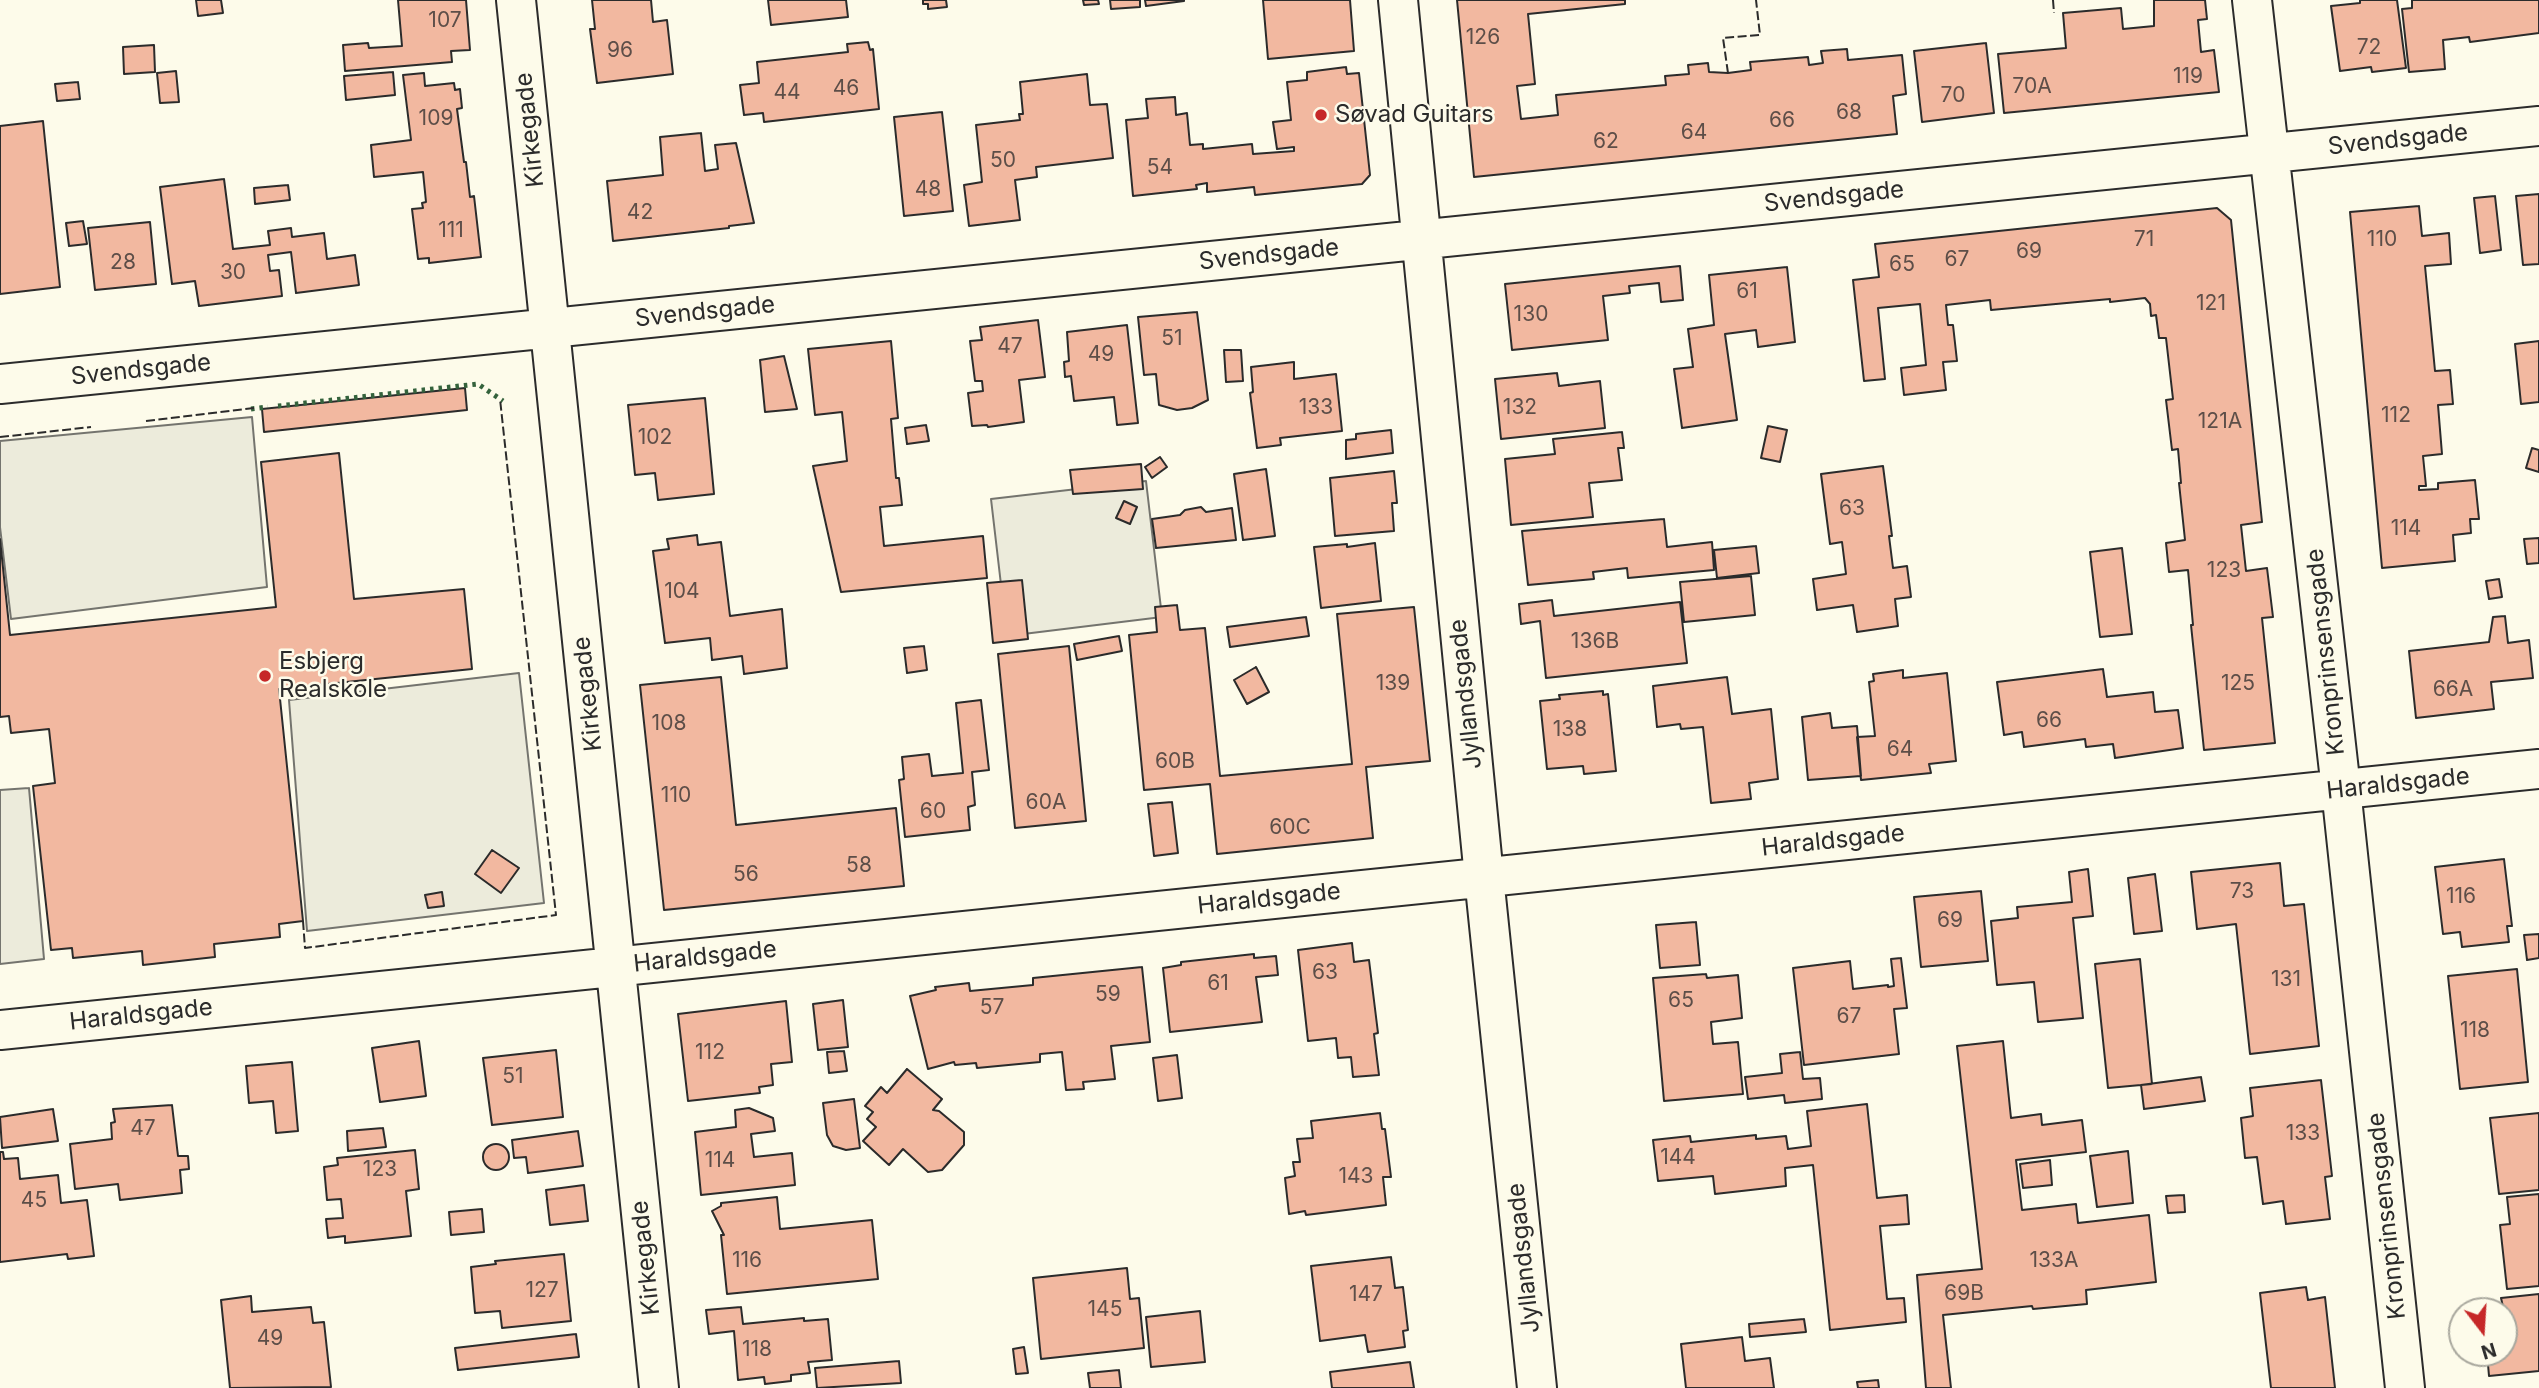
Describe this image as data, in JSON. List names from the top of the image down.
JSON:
{
  "streets": {
    "street": [
      "Kirkegade",
      "Svendsgade",
      "Kronprinsensgade",
      "Jyllandsgade",
      "Haraldsgade"
    ]
  },
  "crossings": [
    ["Kirkegade", "Svendsgade"],
    ["Kirkegade", "Haraldsgade"],
    ["Svendsgade", "Kronprinsensgade"],
    ["Svendsgade", "Jyllandsgade"],
    ["Kronprinsensgade", "Haraldsgade"],
    ["Jyllandsgade", "Haraldsgade"]
  ],
  "places": ["Søvad Guitars", "Esbjerg Realskole"],
  "house_numbers": [
    "107",
    "126",
    "72",
    "96",
    "119",
    "70A",
    "46",
    "44",
    "70",
    "68",
    "109",
    "66",
    "64",
    "62",
    "50",
    "54",
    "48",
    "42",
    "111",
    "71",
    "110",
    "69",
    "67",
    "28",
    "65",
    "30",
    "61",
    "121",
    "130",
    "51",
    "47",
    "49",
    "133",
    "132",
    "112",
    "121A",
    "102",
    "63",
    "114",
    "123",
    "104",
    "136B",
    "139",
    "125",
    "66A",
    "66",
    "108",
    "138",
    "64",
    "60B",
    "110",
    "60A",
    "60",
    "60C",
    "58",
    "56",
    "73",
    "116",
    "69",
    "63",
    "131",
    "61",
    "59",
    "65",
    "57",
    "67",
    "118",
    "112",
    "51",
    "47",
    "133",
    "144",
    "114",
    "123",
    "143",
    "45",
    "116",
    "133A",
    "127",
    "69B",
    "147",
    "145",
    "49",
    "118"
  ],
  "north": "bottom"
}
